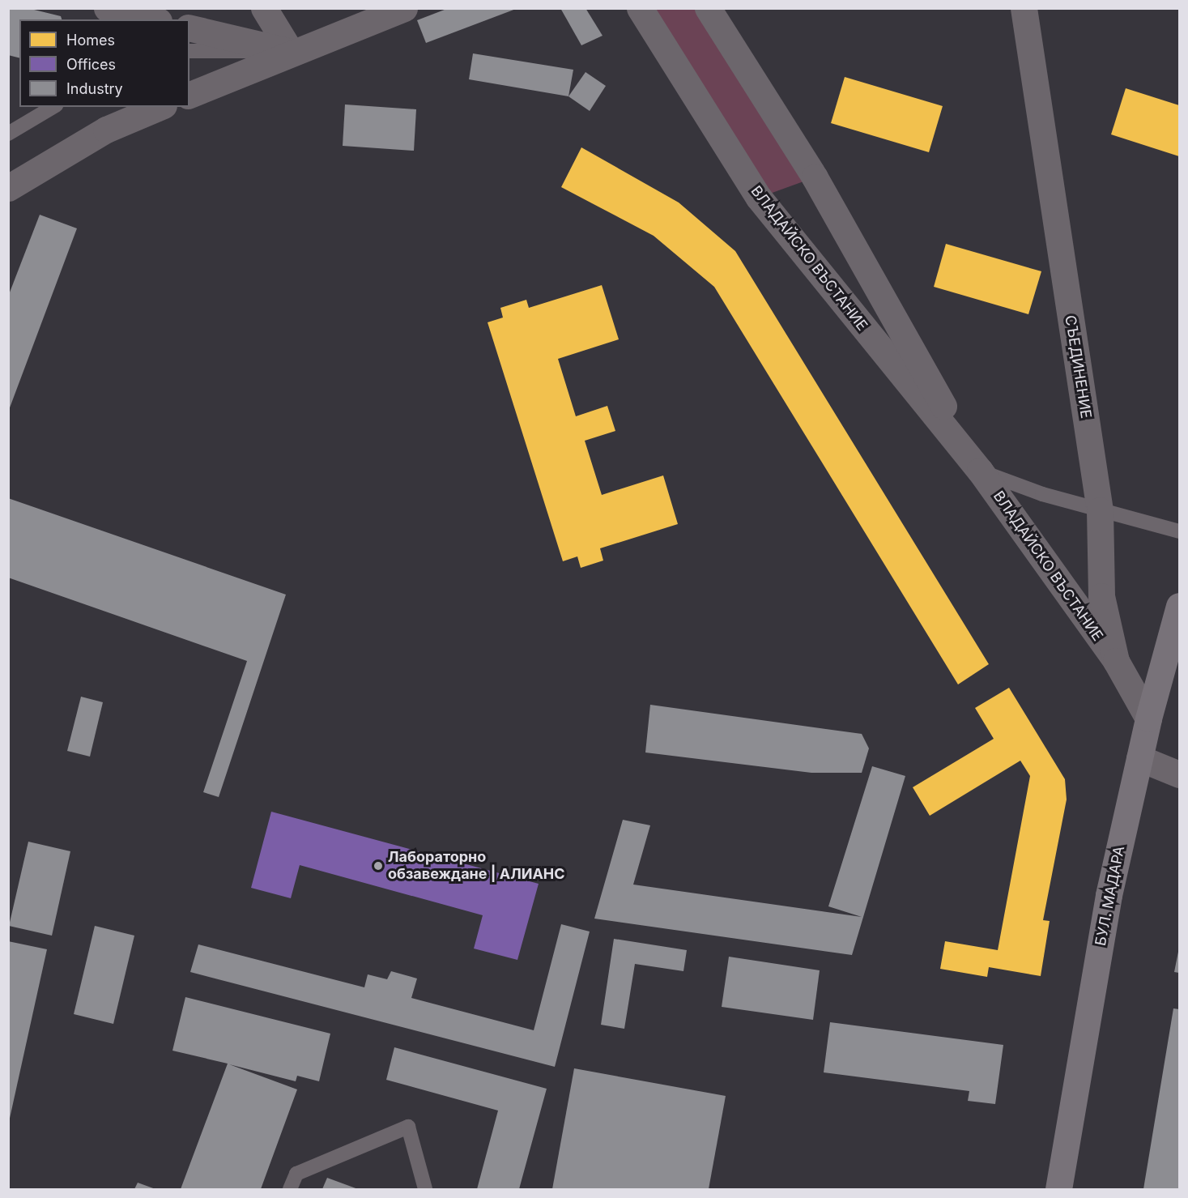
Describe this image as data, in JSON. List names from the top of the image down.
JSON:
{
  "streets": {
    "main road": ["БУЛ. МАДАРА"],
    "street": ["ВЛАДАЙСКО ВЪСТАНИЕ", "СЪЕДИНЕНИЕ"]
  },
  "crossings": [
    ["ВЛАДАЙСКО ВЪСТАНИЕ", "СЪЕДИНЕНИЕ"],
    ["СЪЕДИНЕНИЕ", "БУЛ. МАДАРА"]
  ],
  "places": ["Лабораторно обзавеждане | АЛИАНС"],
  "legend": ["Homes", "Offices", "Industry"]
}
